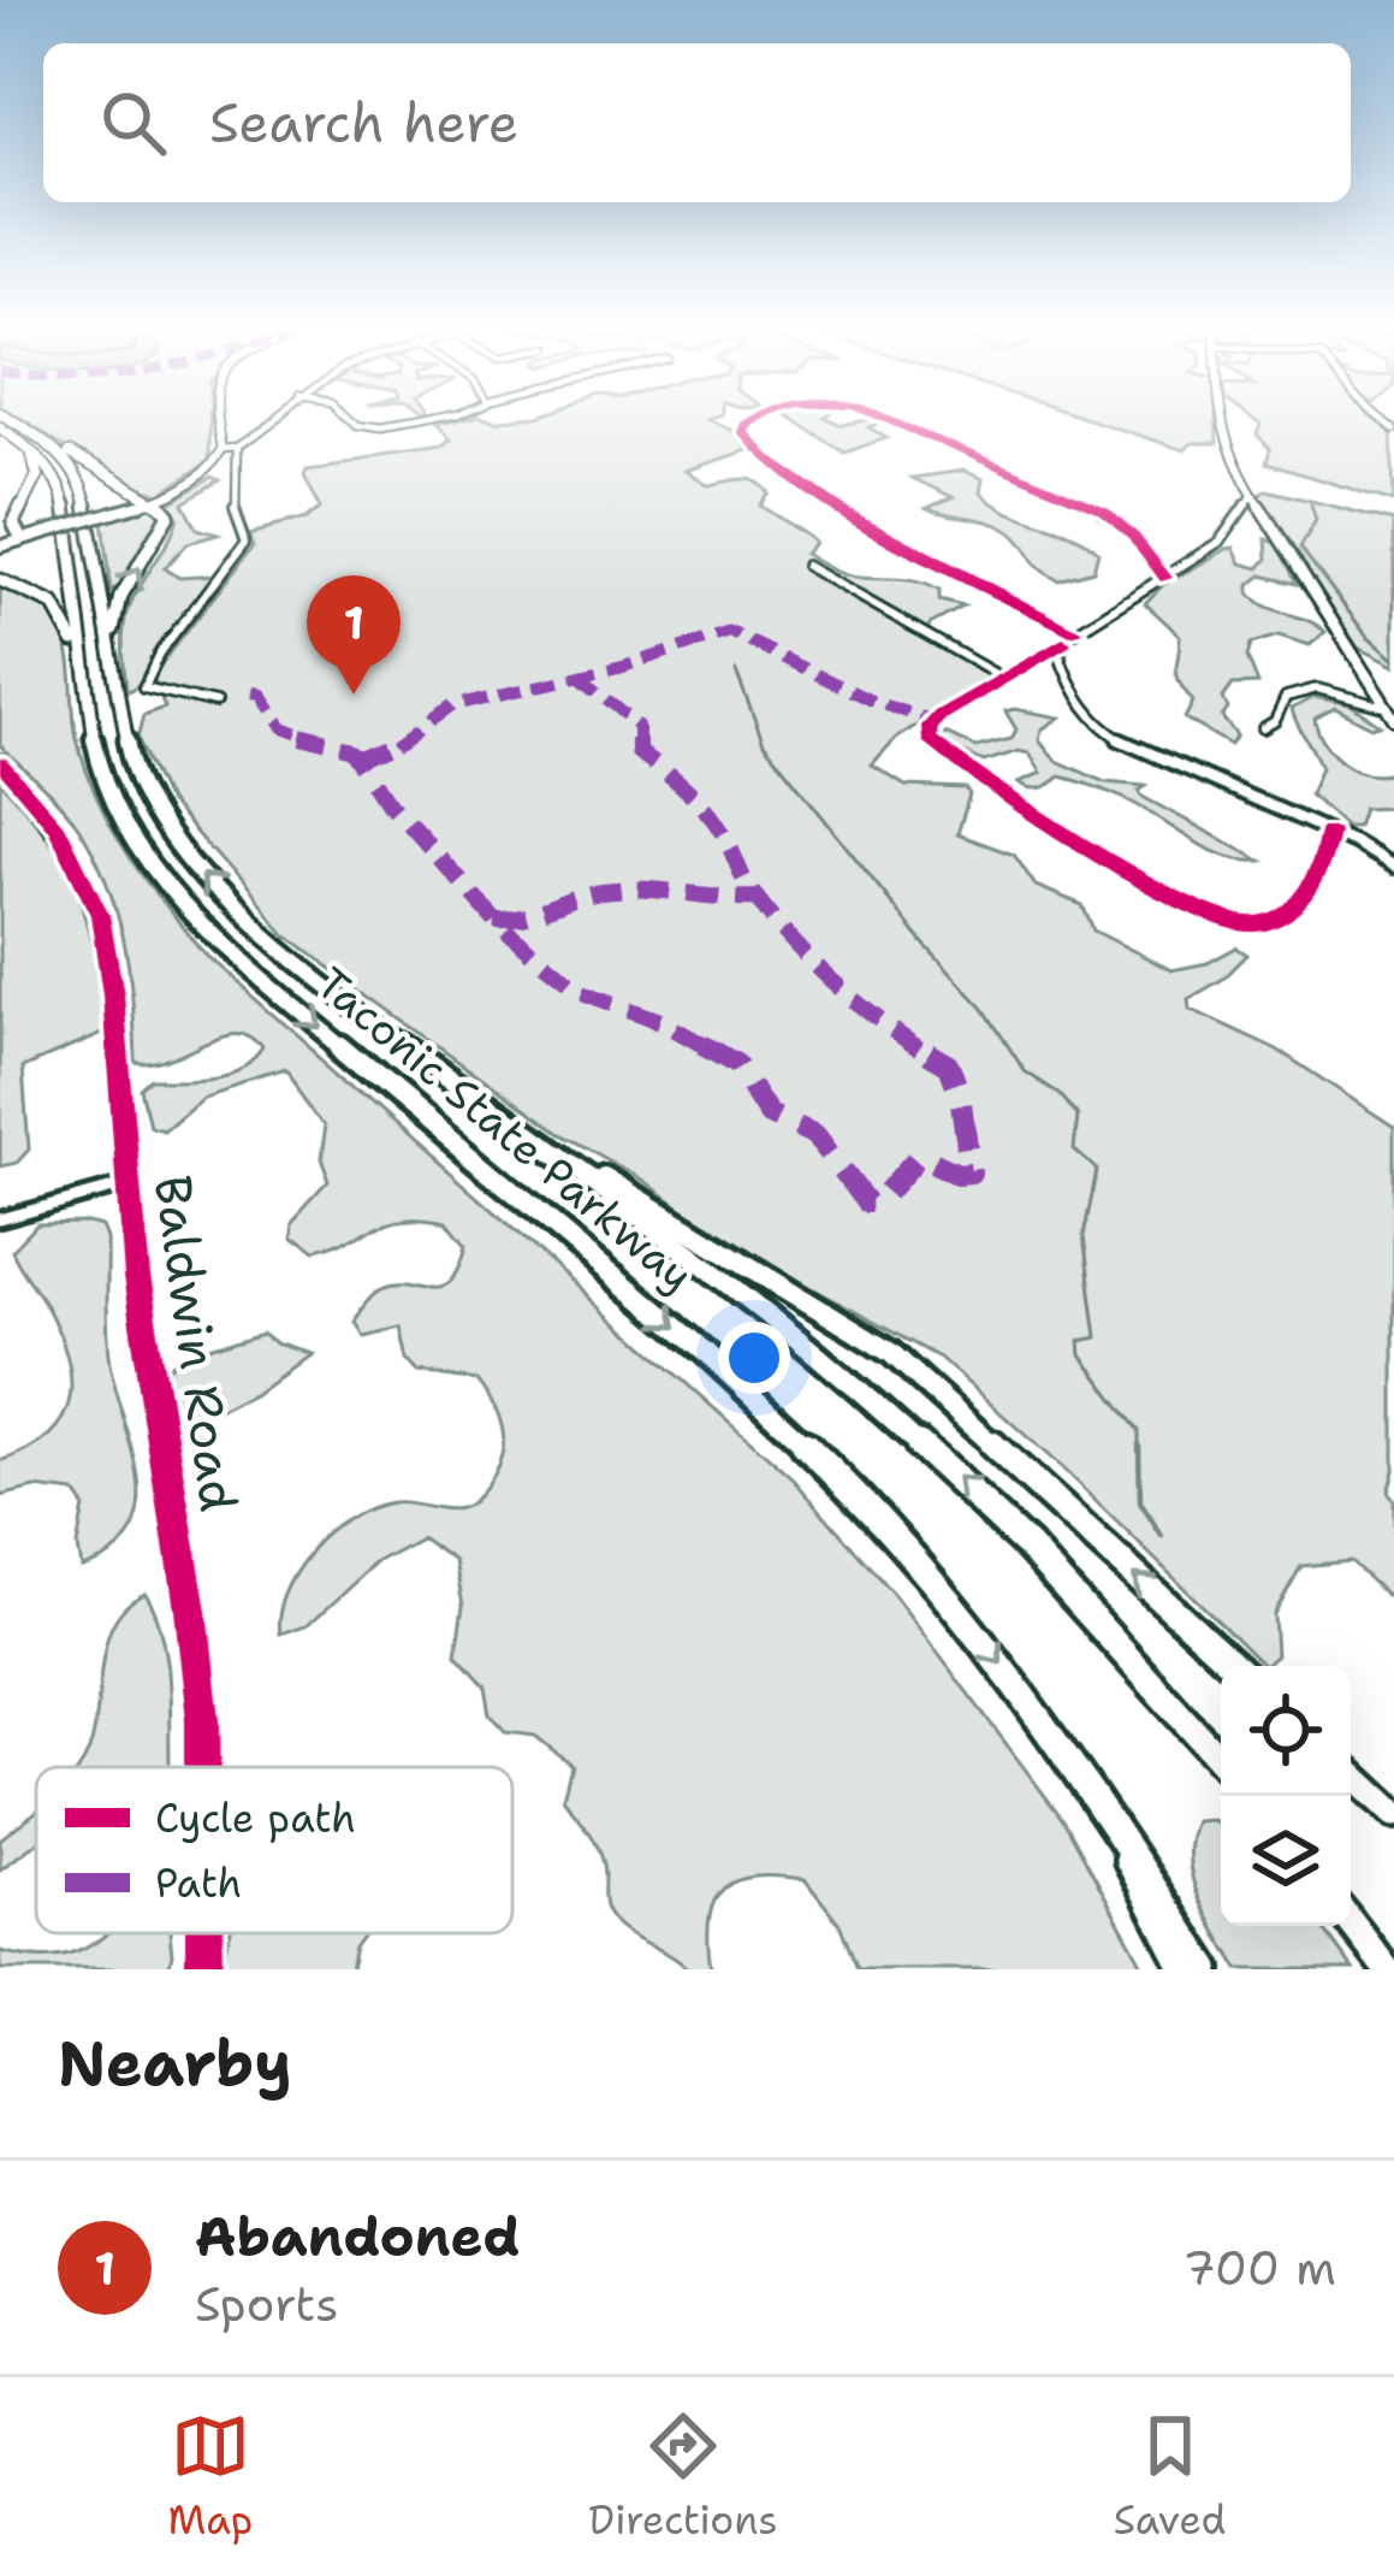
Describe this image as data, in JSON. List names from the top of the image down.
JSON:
{
  "streets": {
    "highway": ["Taconic State Parkway"],
    "street": ["Baldwin Road"]
  },
  "legend": ["Cycle path", "Path"],
  "page": {
    "search": "Search here",
    "pins": "1",
    "heading": "Nearby",
    "list": [
      {
        "mark": "1",
        "name": "Abandoned",
        "note": "Sports",
        "value": "700 m"
      }
    ],
    "nav": ["Map", "Directions", "Saved"]
  }
}
